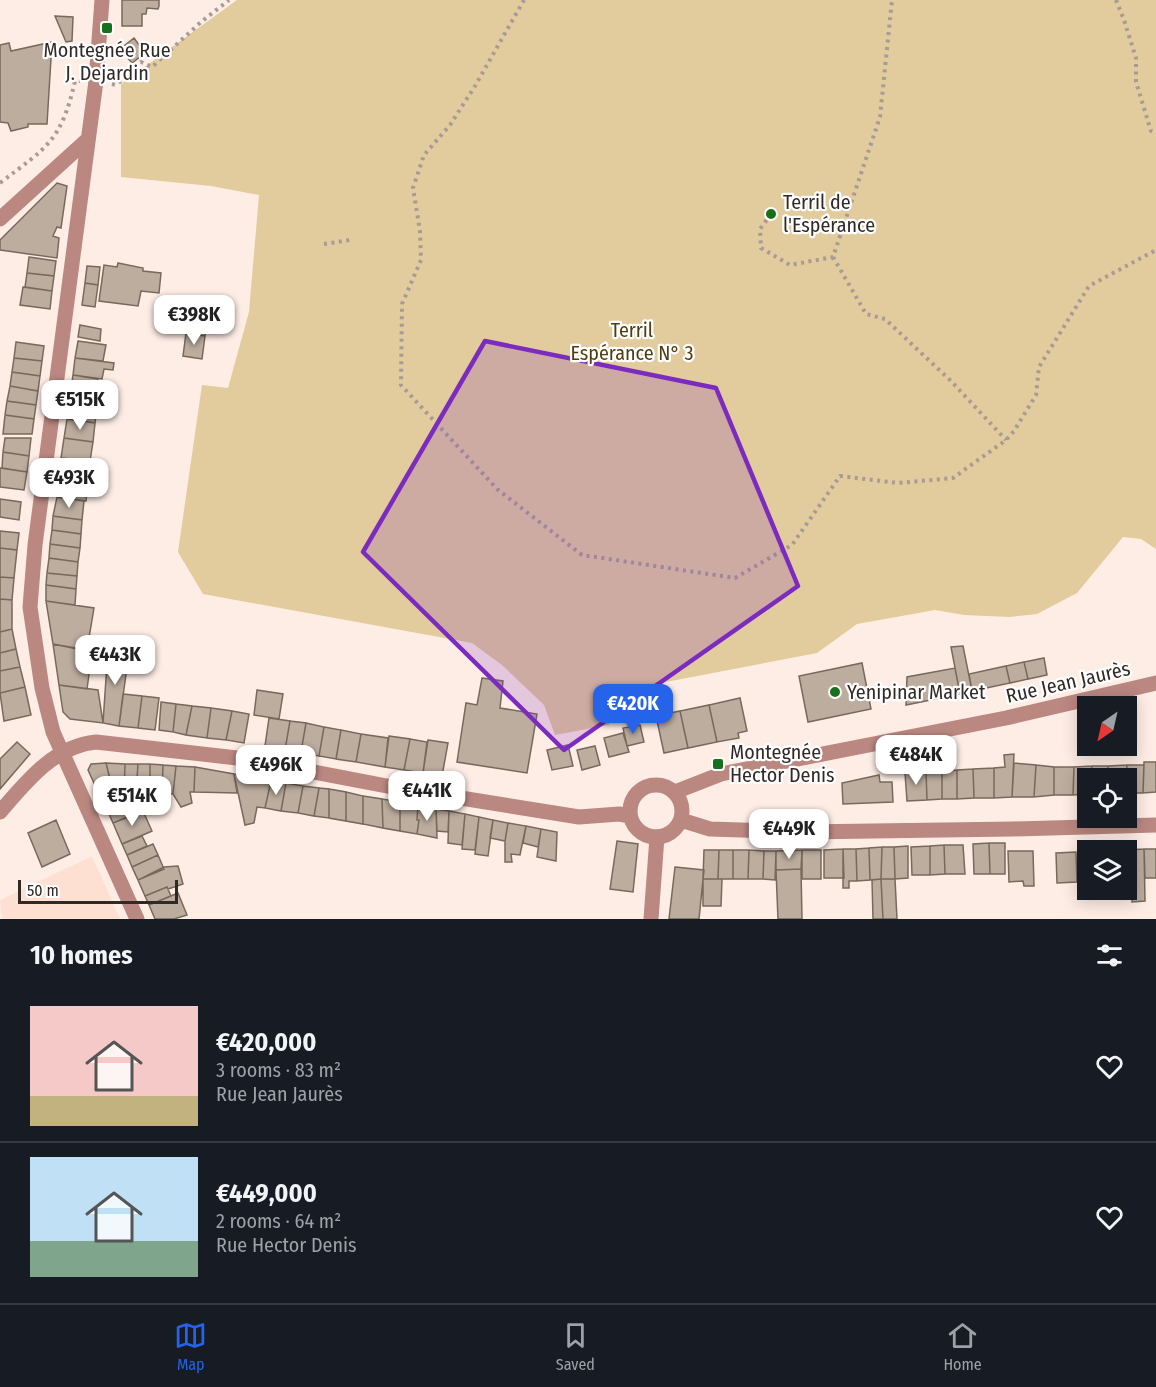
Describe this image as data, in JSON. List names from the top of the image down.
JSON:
{
  "streets": {
    "street": ["Rue Jean Jaurès"]
  },
  "parks": ["Terril Espérance N° 3"],
  "places": {
    "transit": ["Montegnée Rue J. Dejardin", "Montegnée Hector Denis"],
    "other": ["Terril de l'Espérance", "Yenipinar Market"]
  },
  "scale_bar": "50 m",
  "north": "bottom left",
  "page": {
    "price": [
      "€398K",
      "€515K",
      "€493K",
      "€443K",
      "€420K",
      "€484K",
      "€496K",
      "€441K",
      "€514K",
      "€449K"
    ],
    "scale": "50 m",
    "heading": "10 homes",
    "list": [
      {
        "name": "€420,000",
        "note": "3 rooms · 83 m² · Rue Jean Jaurès"
      },
      {
        "name": "€449,000",
        "note": "2 rooms · 64 m² · Rue Hector Denis"
      }
    ],
    "tabs": ["Map", "Saved", "Home"]
  }
}
